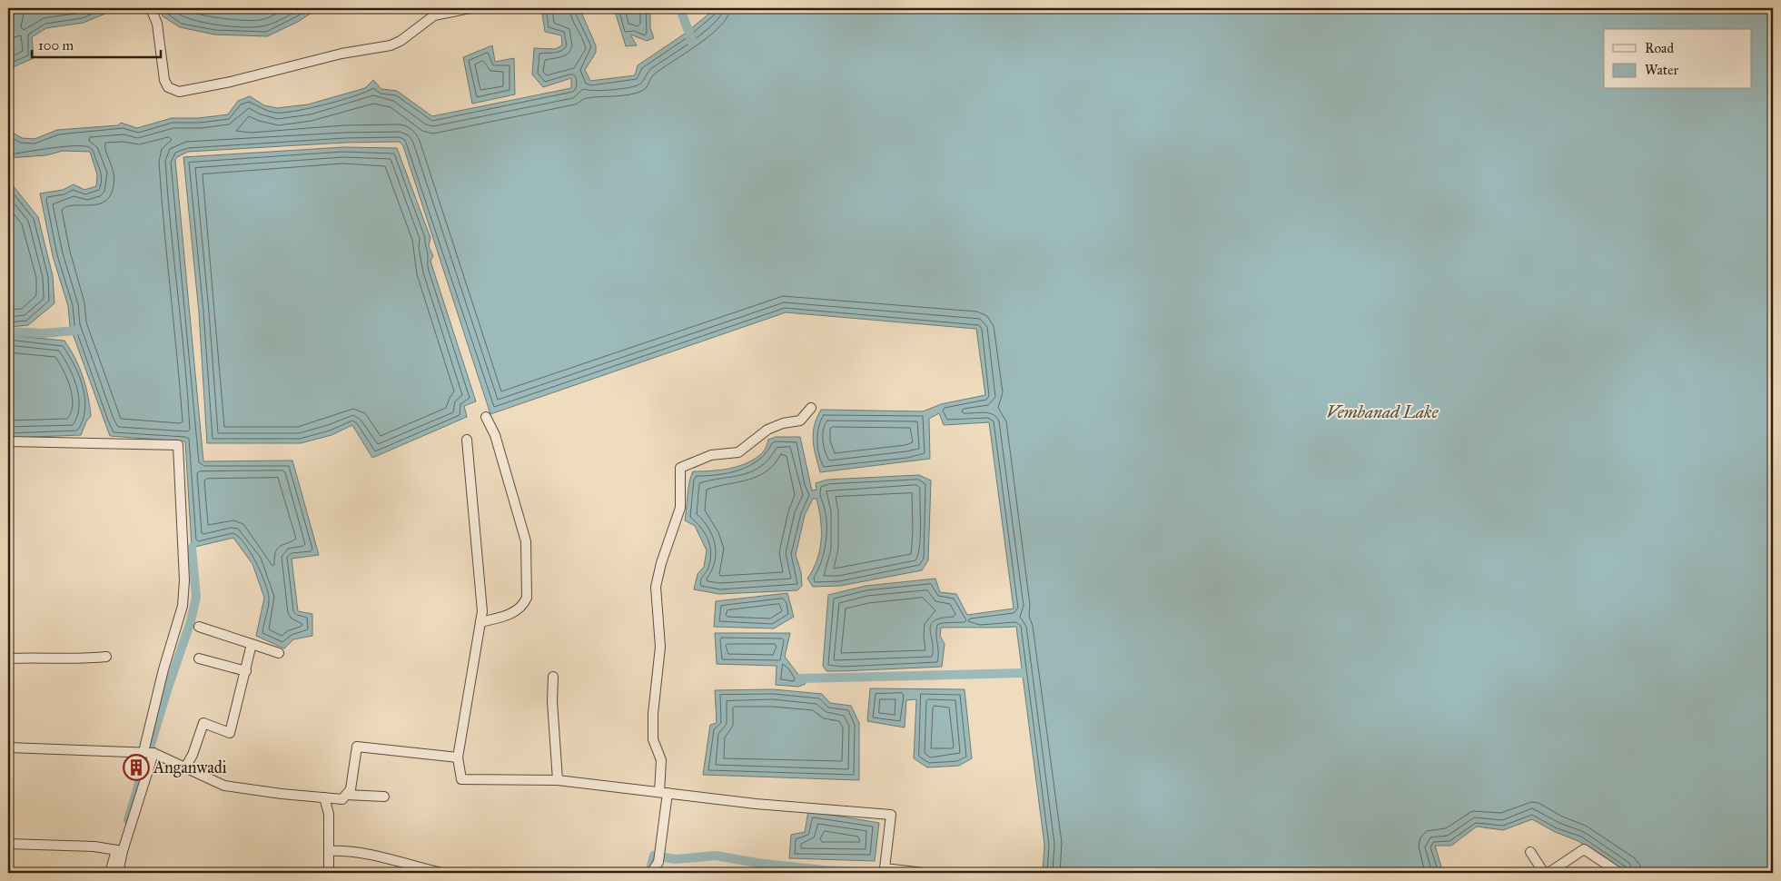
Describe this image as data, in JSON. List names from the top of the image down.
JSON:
{
  "water": ["Vembanad Lake"],
  "places": {
    "building": ["Anganwadi"]
  },
  "legend": ["Road", "Water"],
  "scale_bar": "100 m"
}
